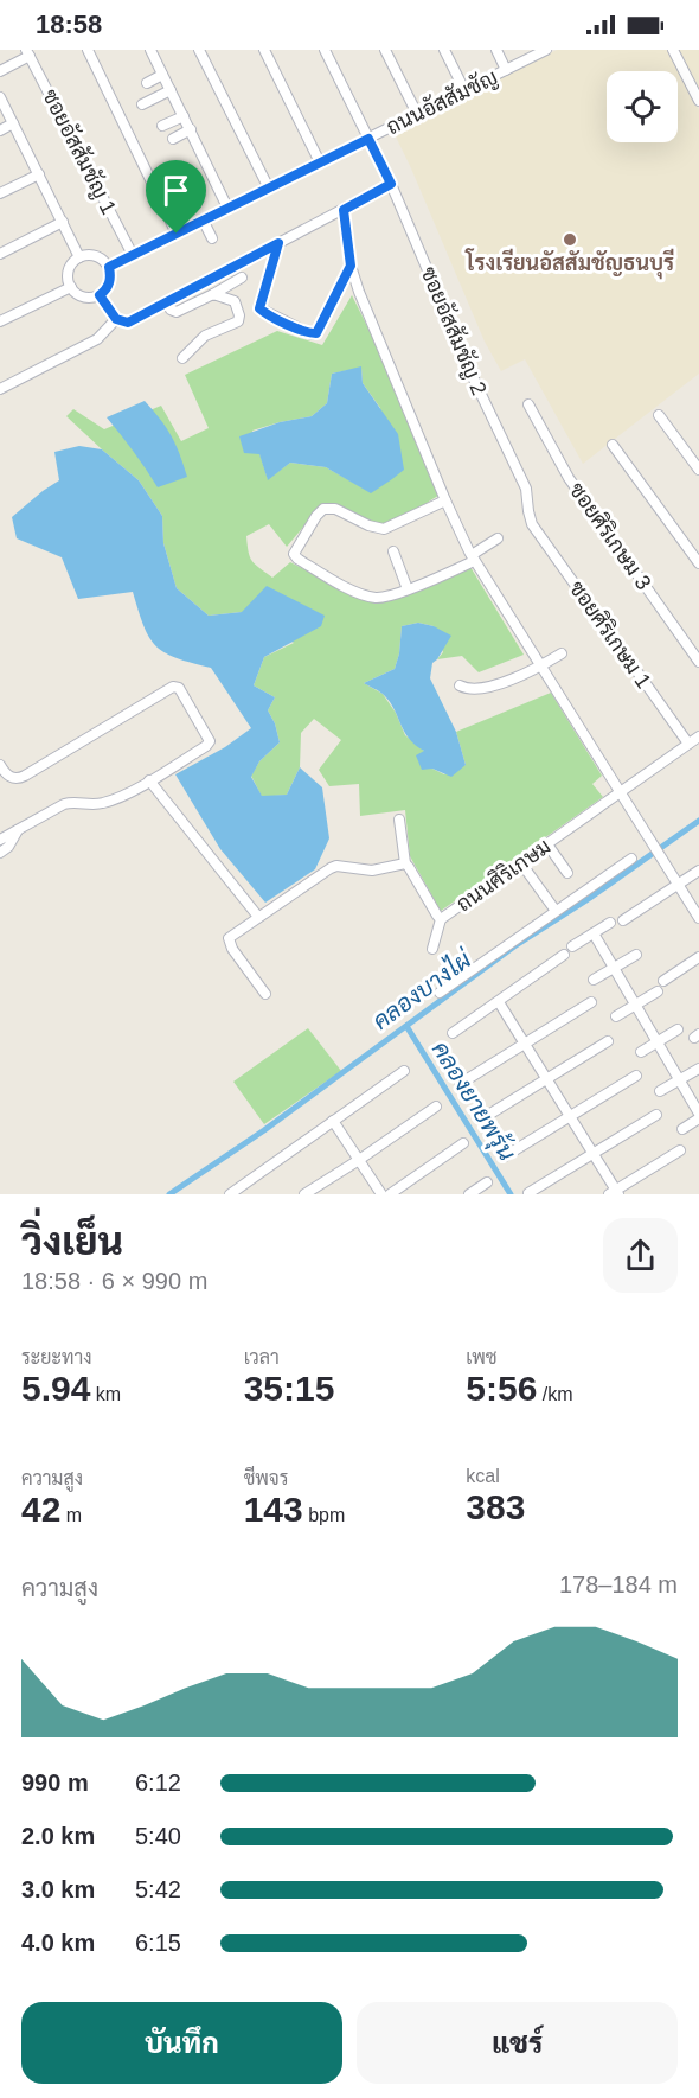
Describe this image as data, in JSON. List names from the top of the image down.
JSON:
{
  "streets": {
    "street": [
      "ถนนอัสสัมชัญ",
      "ซอยอัสสัมชัญ 1",
      "ซอยอัสสัมชัญ 2",
      "ซอยศิริเกษม 3",
      "ซอยศิริเกษม 1",
      "ถนนศิริเกษม"
    ]
  },
  "crossings": [
    ["ถนนอัสสัมชัญ", "ซอยอัสสัมชัญ 1"],
    ["ถนนอัสสัมชัญ", "ซอยอัสสัมชัญ 2"],
    ["ซอยอัสสัมชัญ 2", "ซอยศิริเกษม 1"],
    ["ซอยศิริเกษม 1", "ถนนศิริเกษม"]
  ],
  "water": ["คลองบางไผ่", "คลองยายพรุ้น"],
  "places": ["โรงเรียนอัสสัมชัญธนบุรี"],
  "page": {
    "status": "18:58",
    "heading": ["วิ่งเย็น", "18:58 · 6 × 990 m"],
    "stats": [
      ["ระยะทาง", "5.94 km"],
      ["เวลา", "35:15"],
      ["เพซ", "5:56 /km"],
      ["ความสูง", "42 m"],
      ["ชีพจร", "143 bpm"],
      ["kcal", "383"]
    ],
    "chart": ["ความสูง", "178–184 m"],
    "list": [
      {
        "name": "990 m",
        "note": "6:12"
      },
      {
        "name": "2.0 km",
        "note": "5:40"
      },
      {
        "name": "3.0 km",
        "note": "5:42"
      },
      {
        "name": "4.0 km",
        "note": "6:15"
      }
    ],
    "buttons": ["บันทึก", "แชร์"]
  }
}
